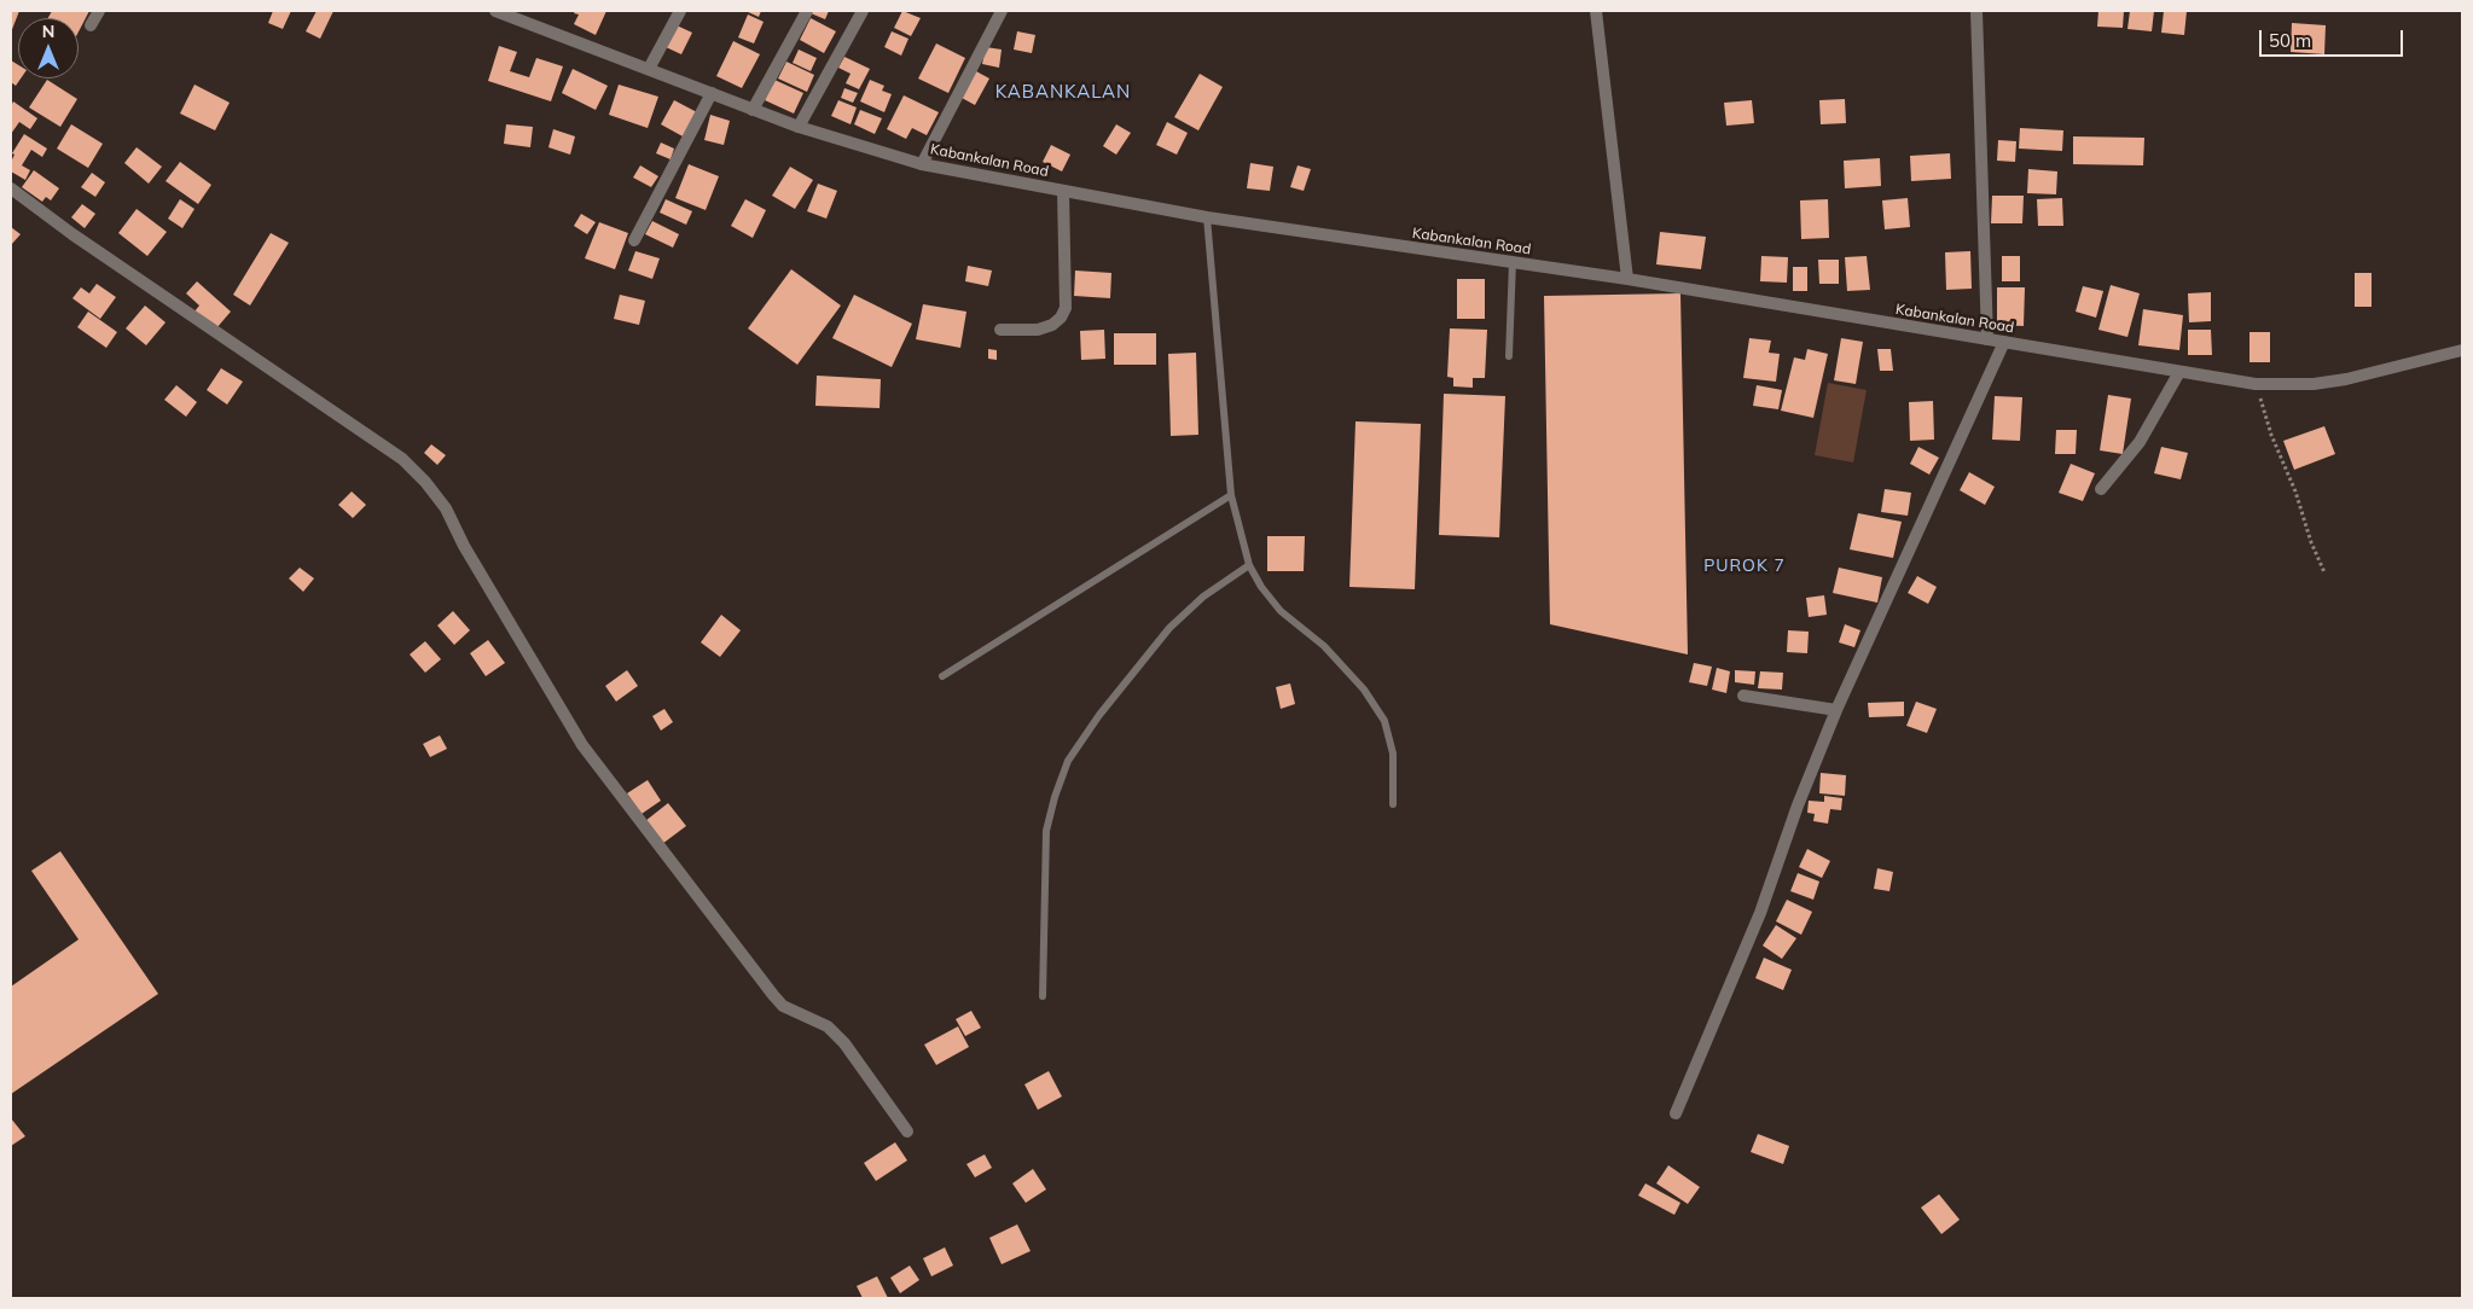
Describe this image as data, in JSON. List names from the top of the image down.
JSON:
{
  "streets": {
    "street": ["Kabankalan Road"]
  },
  "districts": ["KABANKALAN", "PUROK 7"],
  "scale_bar": "50 m",
  "north": "top"
}
